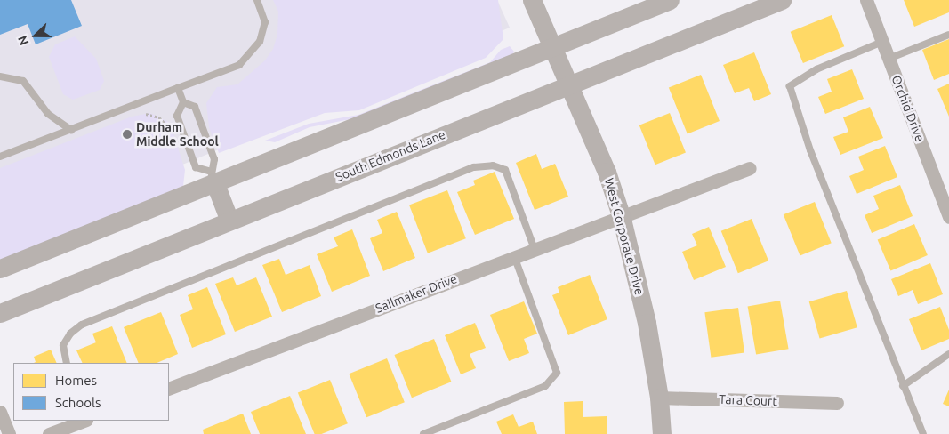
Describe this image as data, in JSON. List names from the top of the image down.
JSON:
{
  "streets": {
    "main road": ["South Edmonds Lane", "West Corporate Drive"],
    "street": ["Orchid Drive", "Sailmaker Drive", "Tara Court"]
  },
  "crossings": [
    ["South Edmonds Lane", "West Corporate Drive"],
    ["West Corporate Drive", "Sailmaker Drive"],
    ["West Corporate Drive", "Tara Court"]
  ],
  "places": ["Durham Middle School"],
  "legend": ["Homes", "Schools"],
  "north": "left"
}
